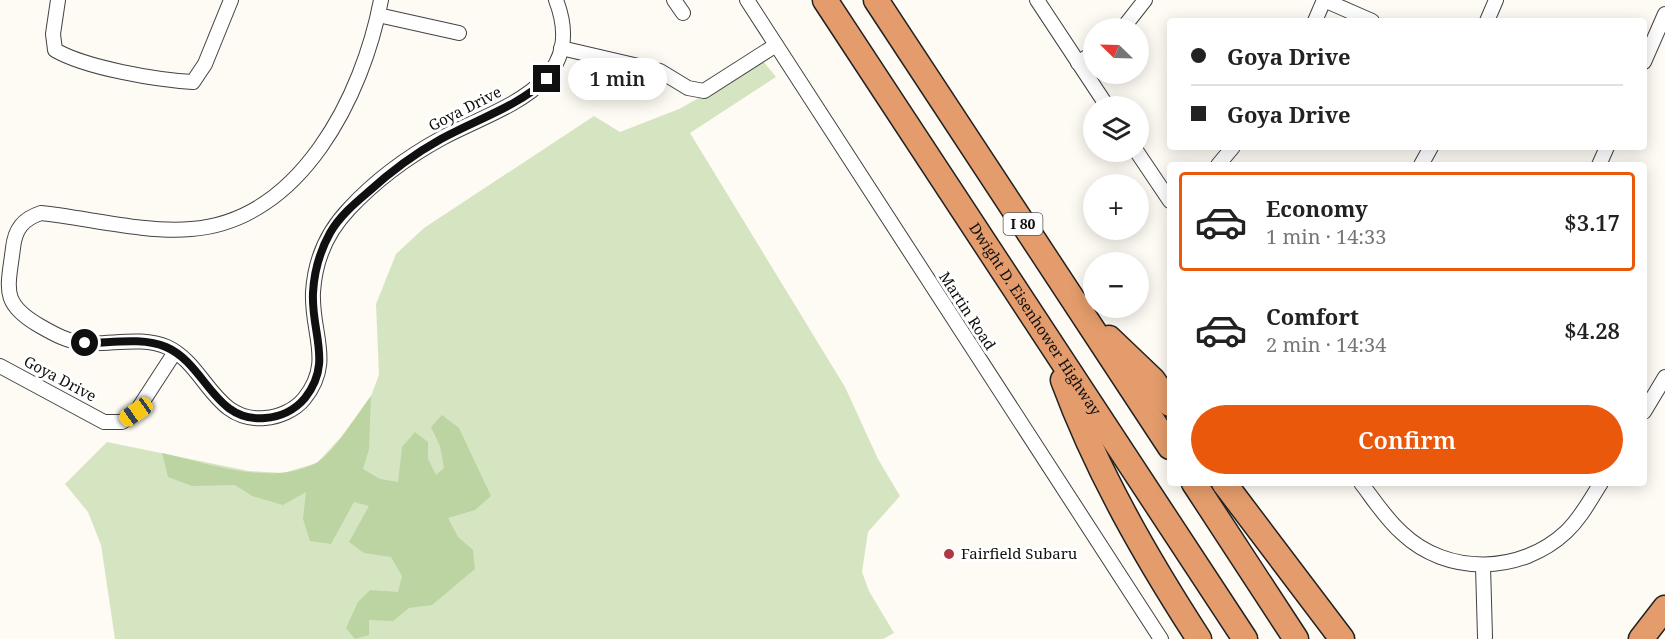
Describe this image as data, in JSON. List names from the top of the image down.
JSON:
{
  "streets": {
    "highway": ["I 80", "Dwight D. Eisenhower Highway"],
    "street": ["Goya Drive", "Martin Road"]
  },
  "places": ["Fairfield Subaru"],
  "north": "top left",
  "page": {
    "map_buttons": ["+", "−"],
    "banner": ["Goya Drive", "Goya Drive"],
    "bubble": "1 min",
    "list": [
      {
        "name": "Economy",
        "note": "1 min · 14:33",
        "value": "$3.17"
      },
      {
        "name": "Comfort",
        "note": "2 min · 14:34",
        "value": "$4.28"
      }
    ],
    "buttons": "Confirm"
  }
}
